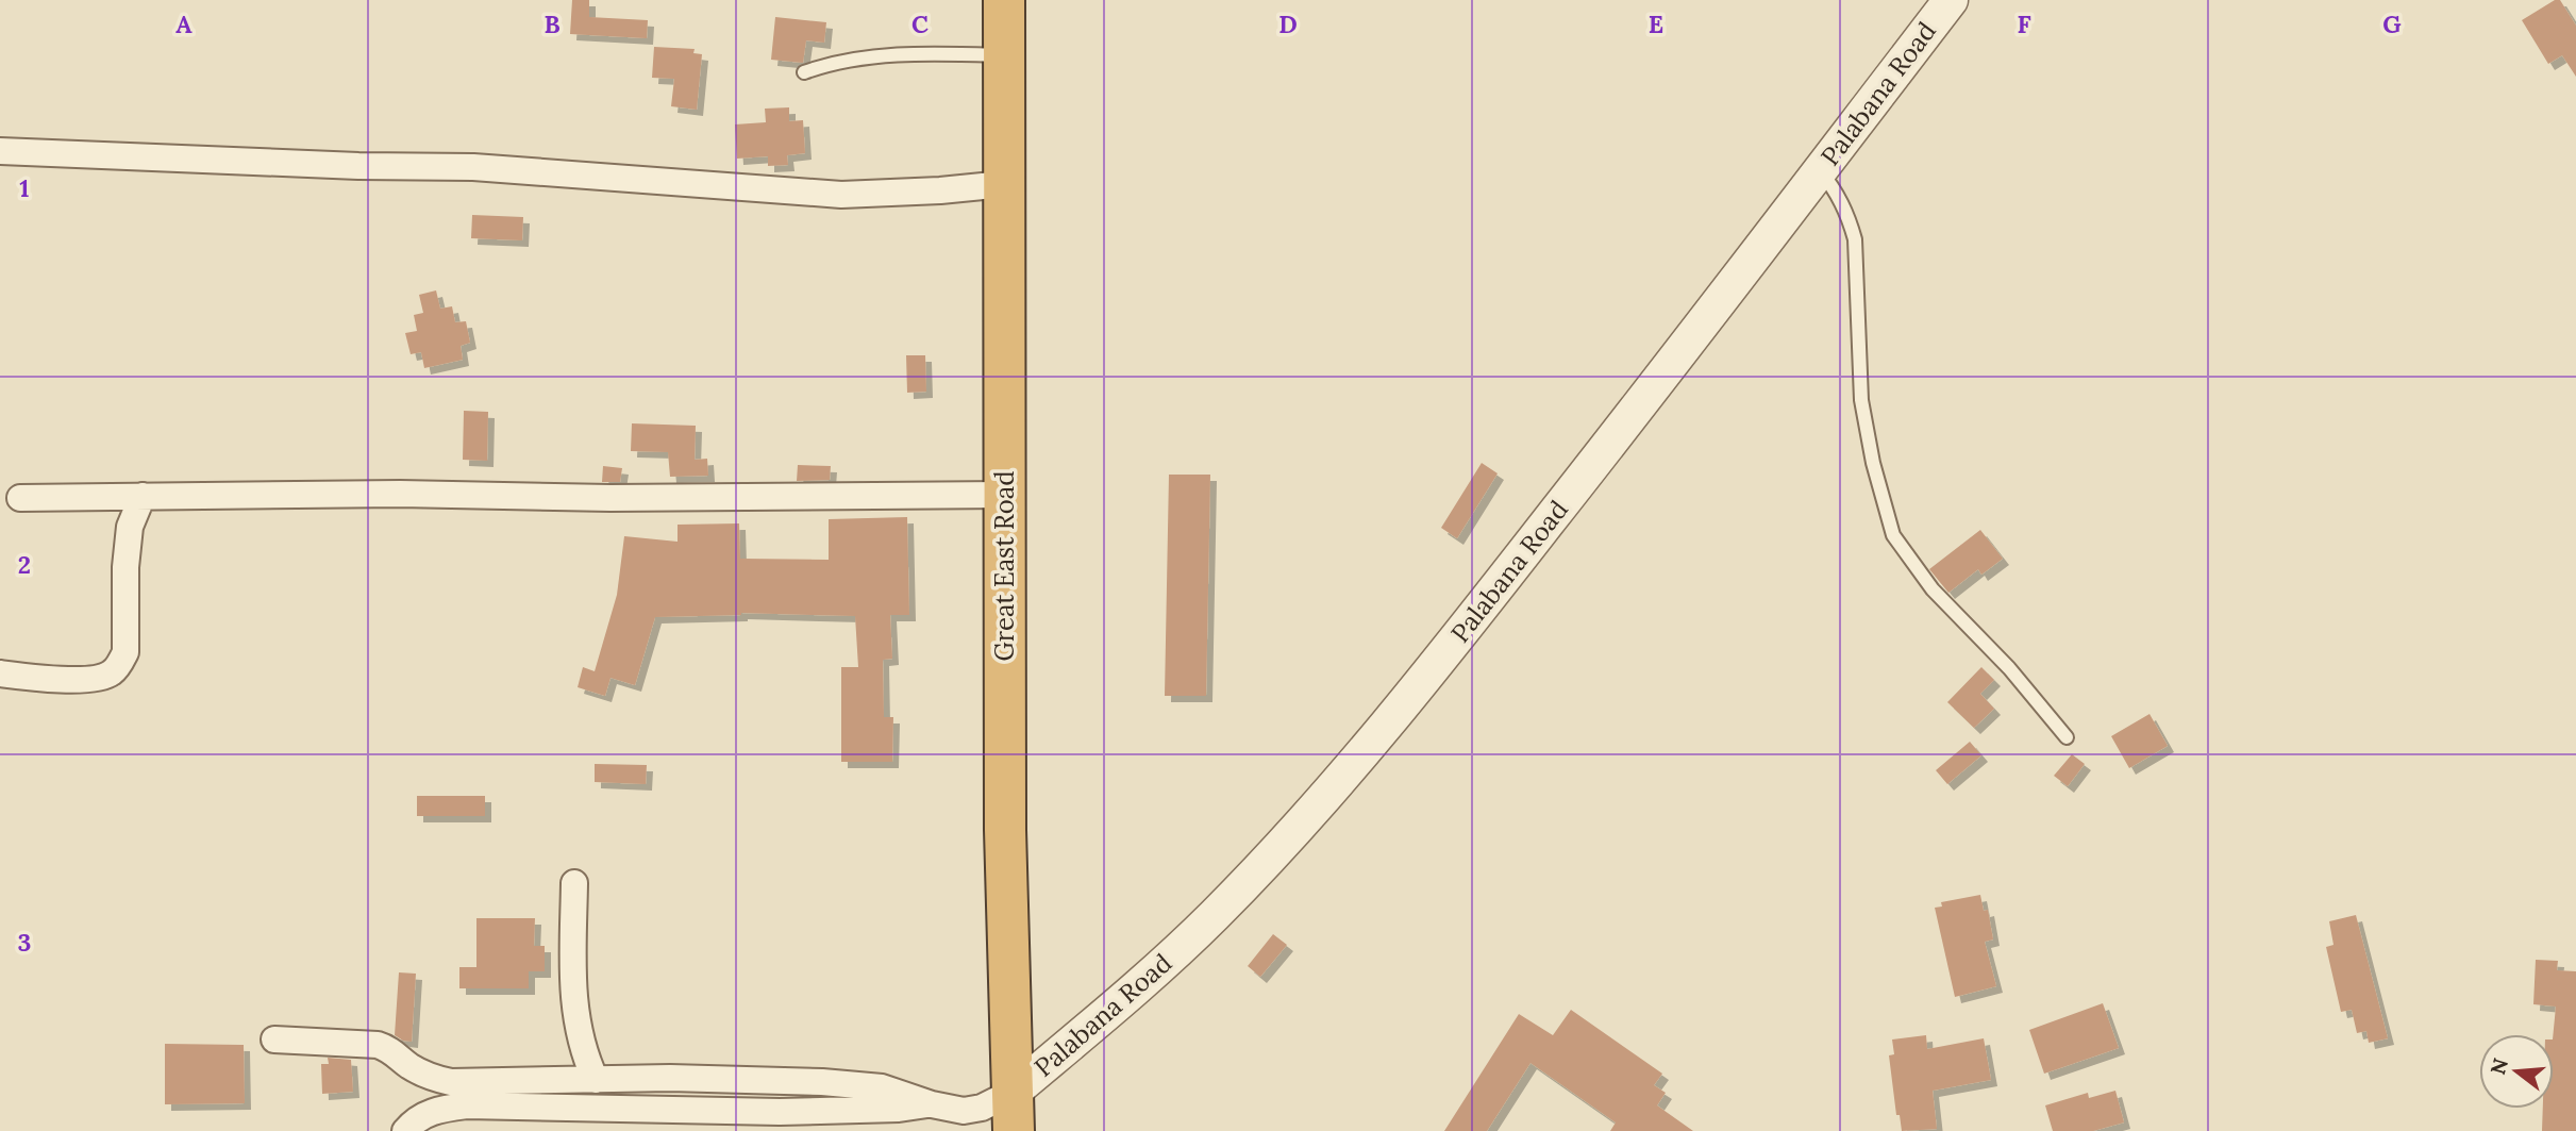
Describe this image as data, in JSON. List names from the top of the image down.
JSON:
{
  "streets": {
    "highway": ["Great East Road"],
    "street": ["Palabana Road"]
  },
  "crossings": [
    ["Palabana Road", "Great East Road"]
  ],
  "north": "left",
  "grid": {
    "columns": [
      "A",
      "B",
      "C",
      "D",
      "E",
      "F",
      "G"
    ],
    "rows": ["1", "2", "3"]
  }
}
